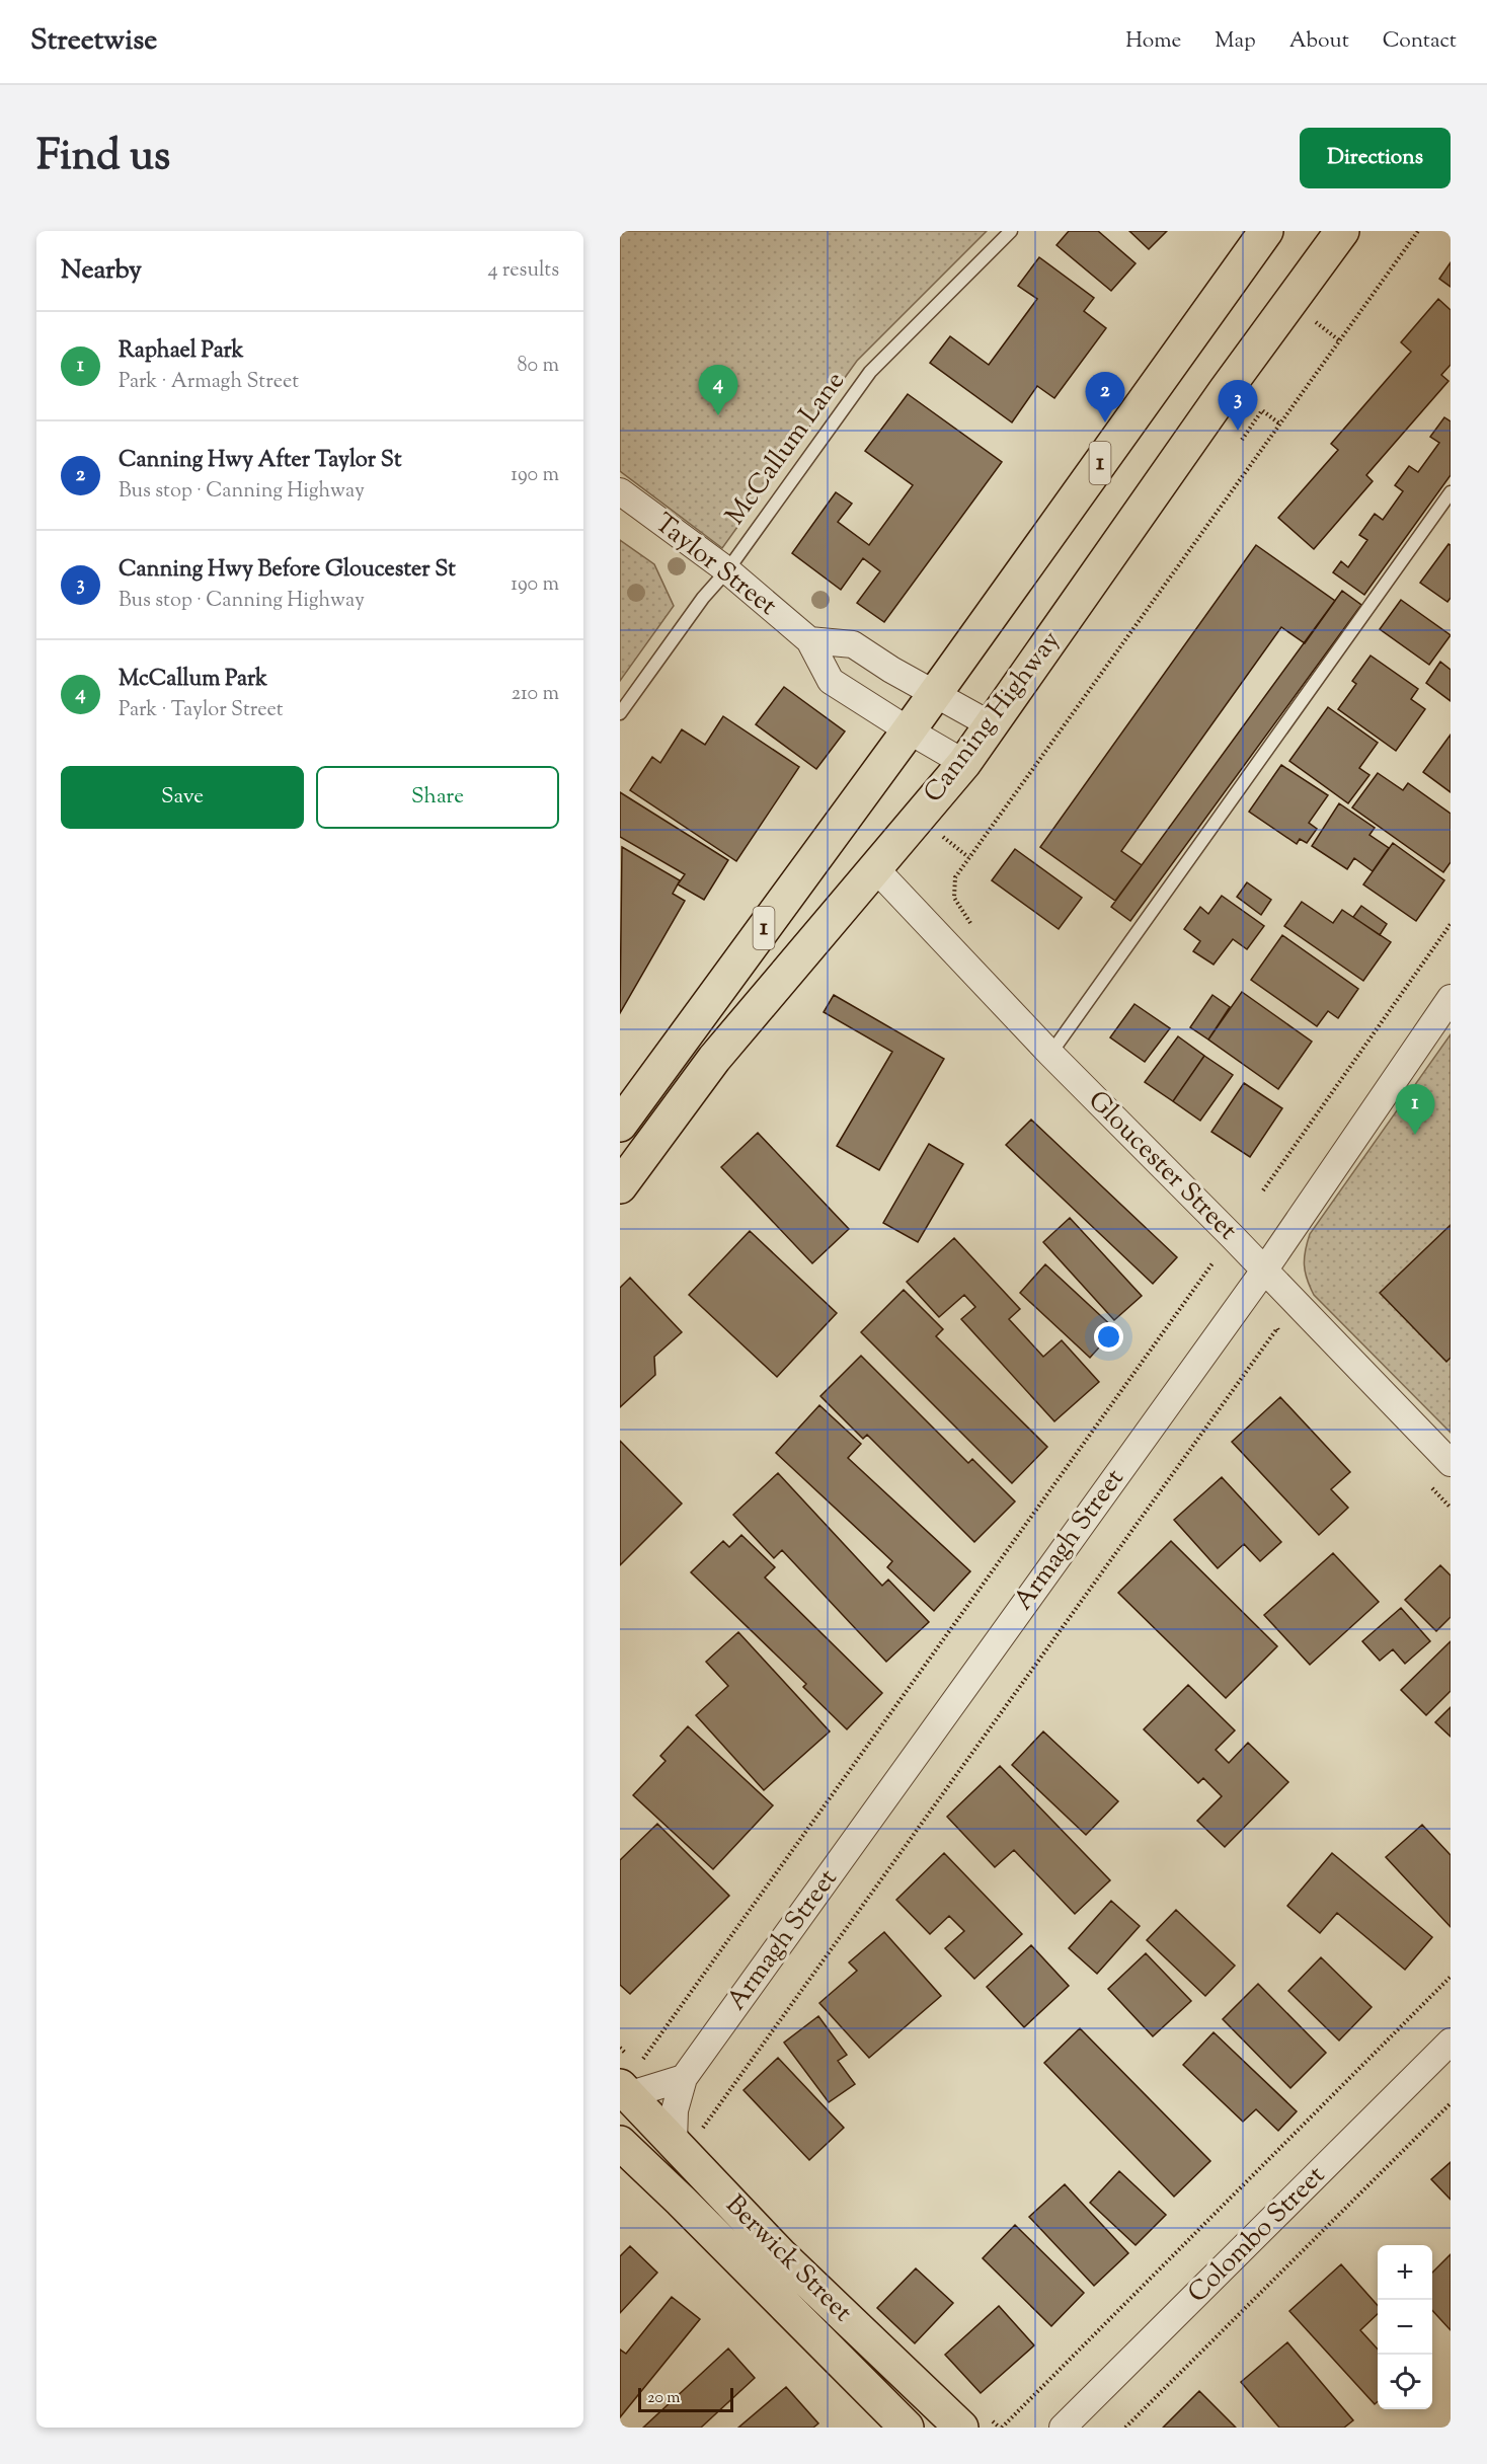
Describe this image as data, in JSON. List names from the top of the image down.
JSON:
{
  "streets": {
    "main road": ["1", "Canning Highway", "Berwick Street"],
    "street": [
      "Taylor Street",
      "Gloucester Street",
      "Armagh Street",
      "Colombo Street"
    ],
    "lane": ["McCallum Lane"]
  },
  "crossings": [
    ["McCallum Lane", "Taylor Street"],
    ["1", "Taylor Street"],
    ["Taylor Street", "Canning Highway"],
    ["Canning Highway", "Gloucester Street"],
    ["Gloucester Street", "Armagh Street"],
    ["Armagh Street", "Berwick Street"]
  ],
  "scale_bar": "20 m",
  "page": {
    "header": "Streetwise",
    "nav": [
      "Home",
      "Map",
      "About",
      "Contact"
    ],
    "title": "Find us",
    "buttons": [
      "Directions",
      ["Save", "Share"]
    ],
    "heading": ["Nearby", "4 results"],
    "list": [
      {
        "mark": "1",
        "name": "Raphael Park",
        "note": "Park · Armagh Street",
        "value": "80 m"
      },
      {
        "mark": "2",
        "name": "Canning Hwy After Taylor St",
        "note": "Bus stop · Canning Highway",
        "value": "190 m"
      },
      {
        "mark": "3",
        "name": "Canning Hwy Before Gloucester St",
        "note": "Bus stop · Canning Highway",
        "value": "190 m"
      },
      {
        "mark": "4",
        "name": "McCallum Park",
        "note": "Park · Taylor Street",
        "value": "210 m"
      }
    ],
    "pins": [
      "4",
      "2",
      "3",
      "1"
    ],
    "map_buttons": ["+", "−"],
    "scale": "20 m"
  }
}
